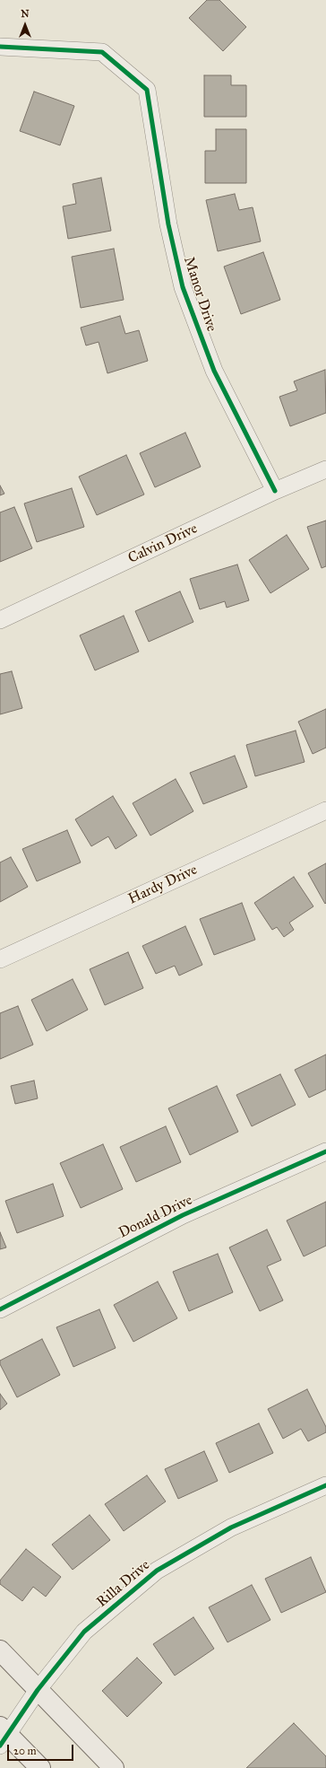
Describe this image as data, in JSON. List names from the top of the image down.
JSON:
{
  "streets": {
    "street": [
      "Manor Drive",
      "Calvin Drive",
      "Hardy Drive",
      "Donald Drive",
      "Rilla Drive"
    ]
  },
  "crossings": [
    ["Manor Drive", "Calvin Drive"]
  ],
  "scale_bar": "20 m",
  "north": "top"
}
